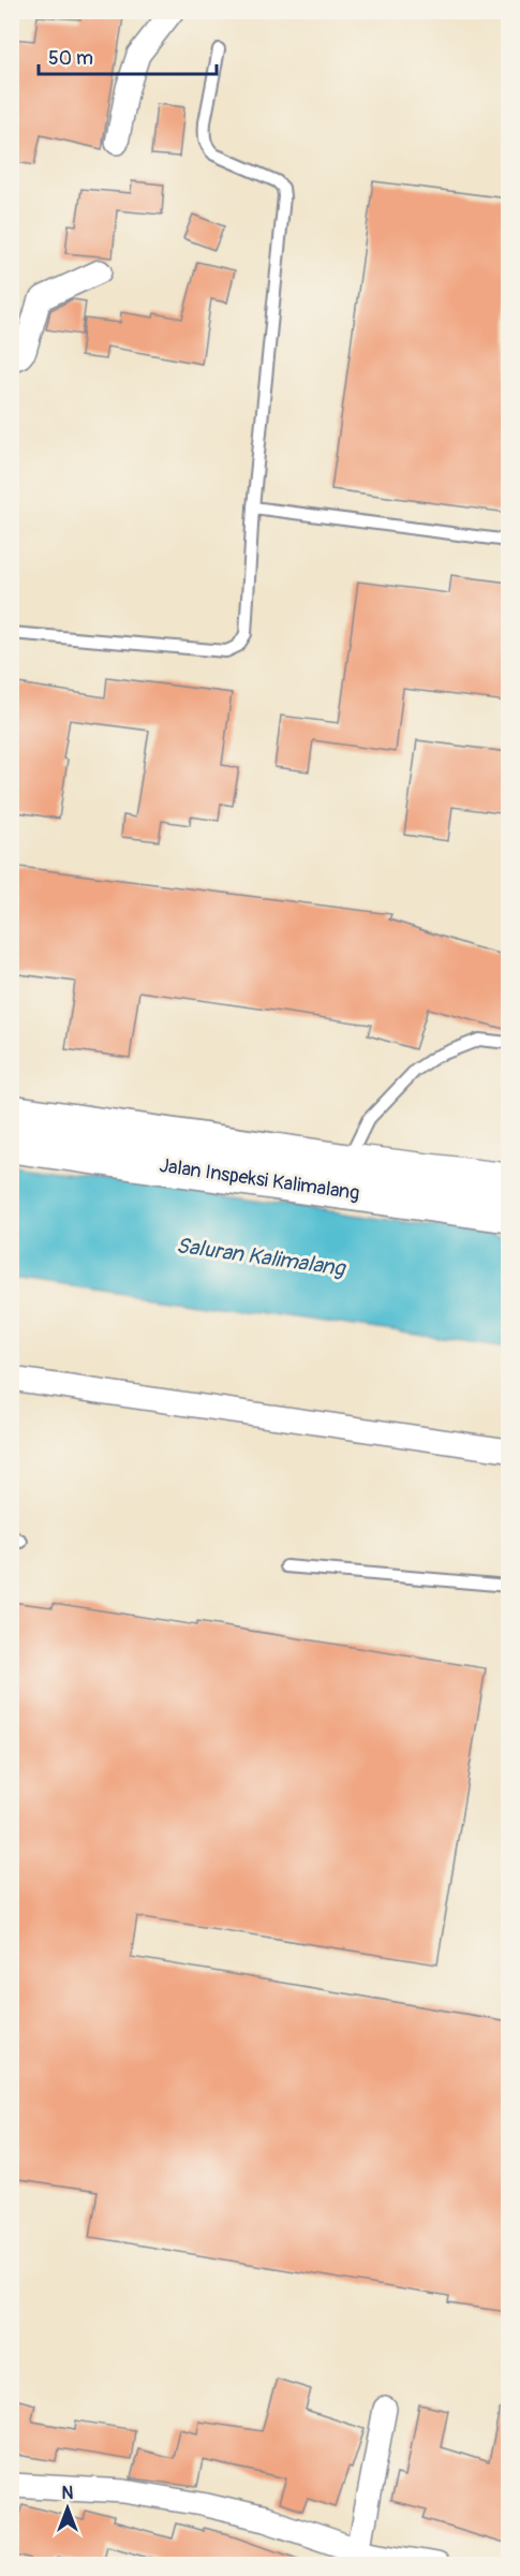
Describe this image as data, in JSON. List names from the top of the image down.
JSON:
{
  "streets": {
    "main road": ["Jalan Inspeksi Kalimalang"]
  },
  "water": ["Saluran Kalimalang"],
  "scale_bar": "50 m",
  "north": "top"
}
